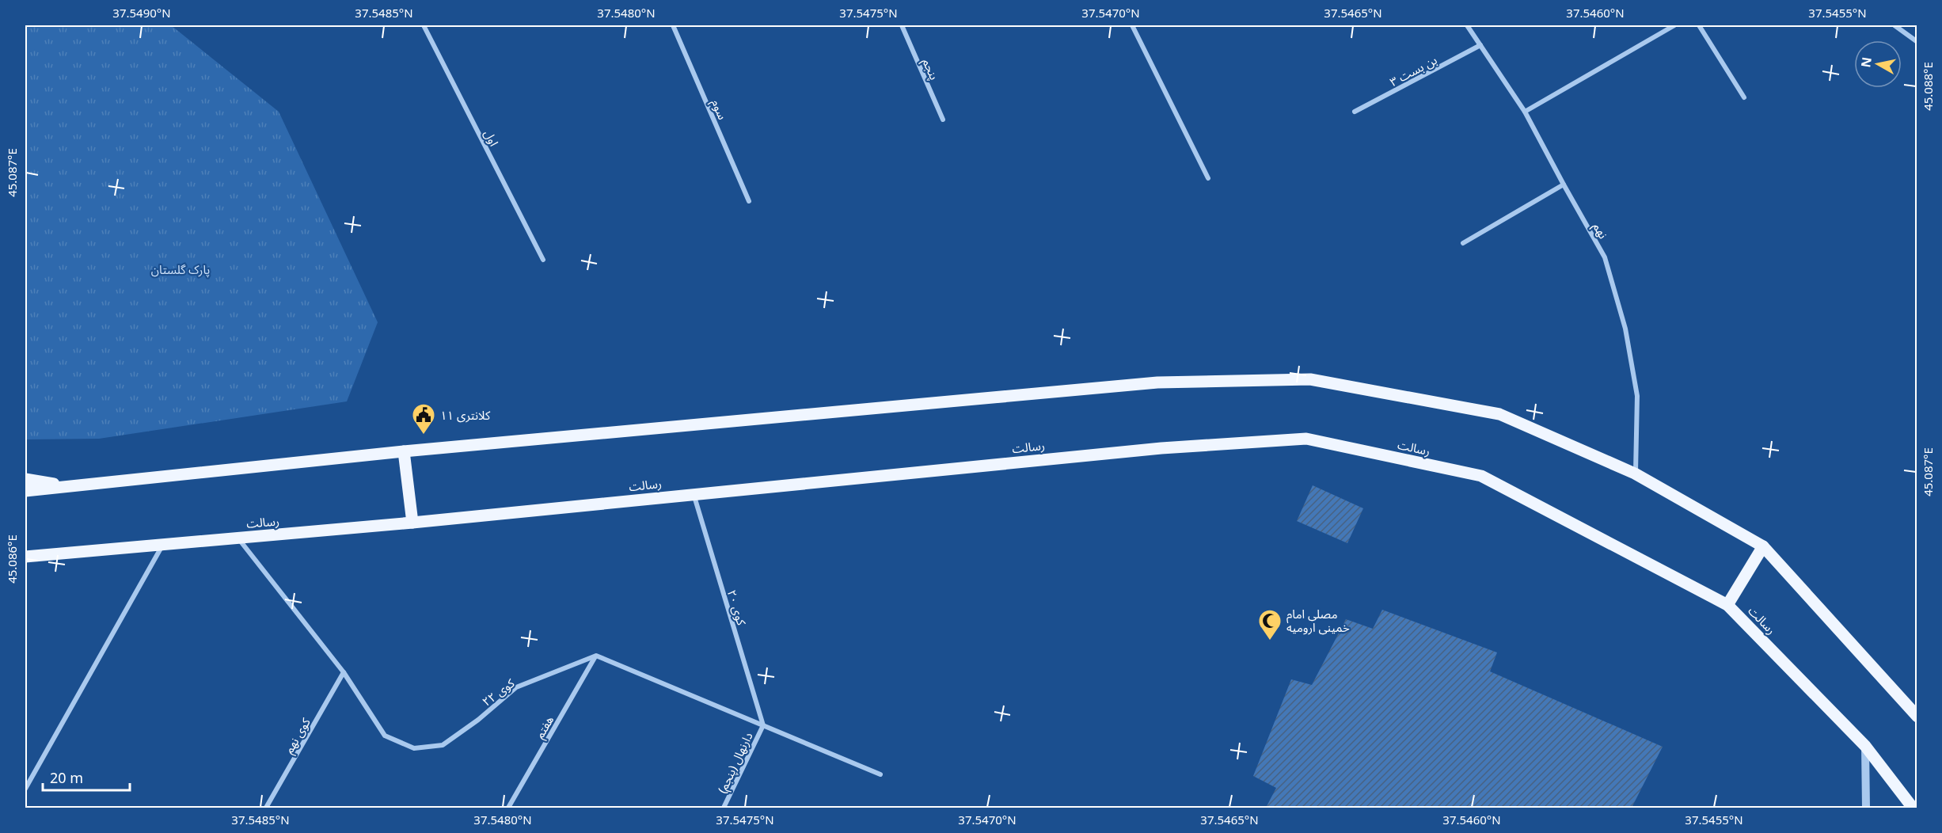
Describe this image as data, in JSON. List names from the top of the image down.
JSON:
{
  "streets": {
    "main road": ["رسالت"],
    "street": [
      "پنجم",
      "بن بست ۳",
      "سوم",
      "اول",
      "نهم",
      "کوی ۲۰",
      "کوی ۲۲",
      "هفتم",
      "کوی نهم",
      "دارنهال (پنجم)"
    ]
  },
  "crossings": [
    ["بن بست ۳", "نهم"],
    ["رسالت", "کوی ۲۰"],
    ["رسالت", "کوی ۲۲"],
    ["کوی ۲۰", "دارنهال (پنجم)"],
    ["کوی ۲۲", "هفتم"],
    ["کوی ۲۲", "کوی نهم"]
  ],
  "parks": ["پارک گلستان"],
  "places": {
    "public building": ["کلانتری ۱۱"],
    "mosque": ["مصلی امام خمینی ارومیه"]
  },
  "scale_bar": "20 m",
  "north": "left",
  "coordinates": [
    "37.5490°N",
    "37.5485°N",
    "37.5480°N",
    "37.5475°N",
    "37.5470°N",
    "37.5465°N",
    "37.5460°N",
    "37.5455°N",
    "45.088°E",
    "45.087°E",
    "45.086°E"
  ]
}
